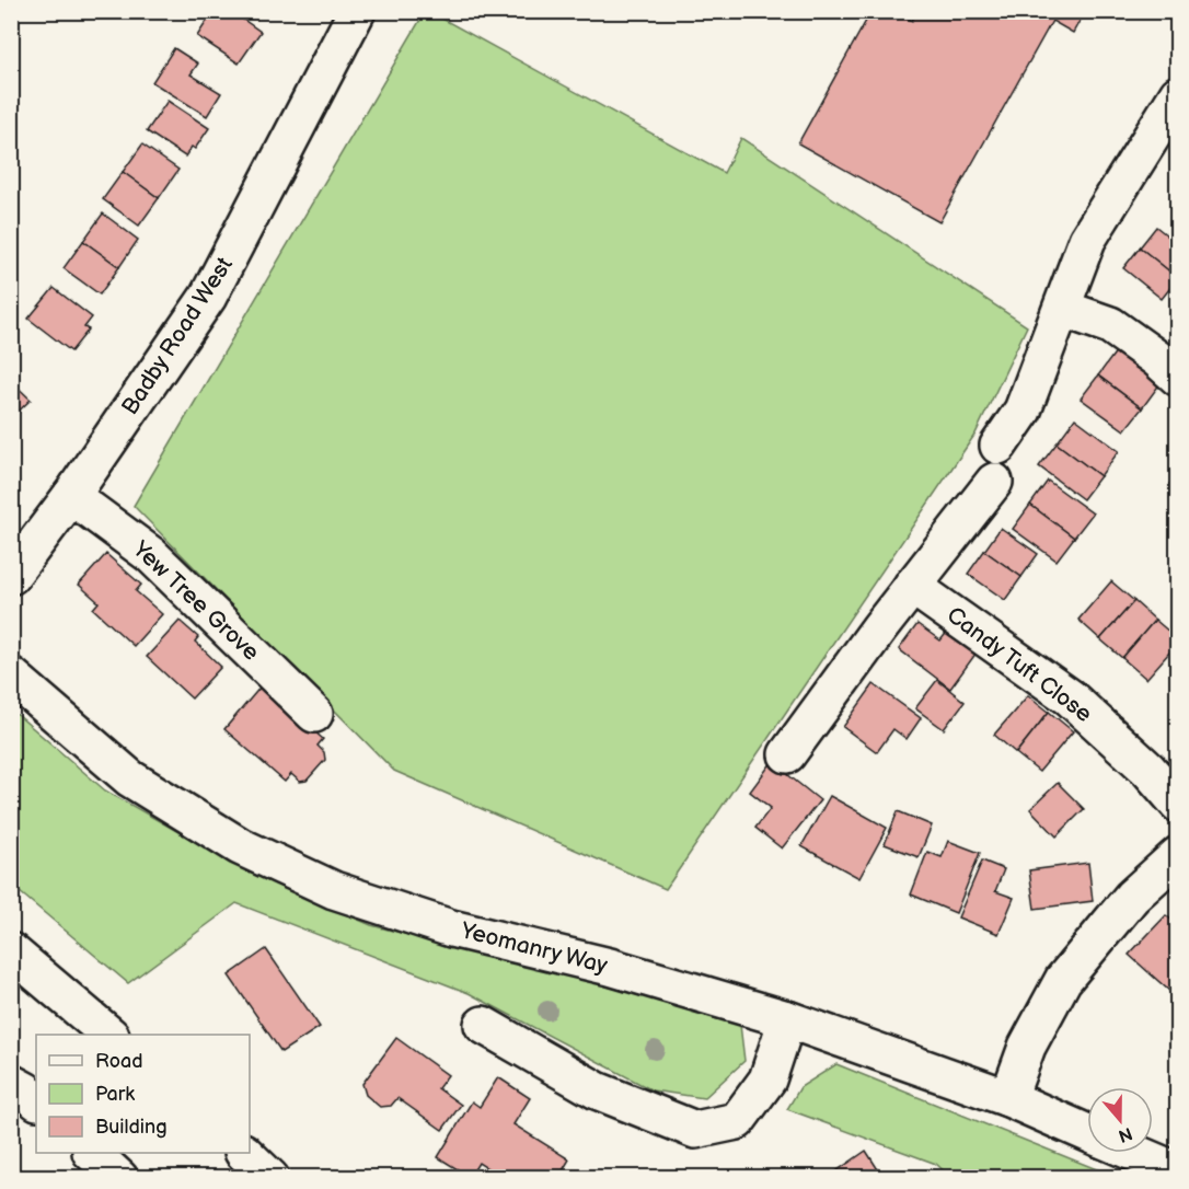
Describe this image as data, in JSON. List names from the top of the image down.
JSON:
{
  "streets": {
    "street": [
      "Badby Road West",
      "Yew Tree Grove",
      "Candy Tuft Close",
      "Yeomanry Way"
    ]
  },
  "crossings": [
    ["Badby Road West", "Yew Tree Grove"]
  ],
  "legend": ["Road", "Park", "Building"],
  "north": "bottom"
}
